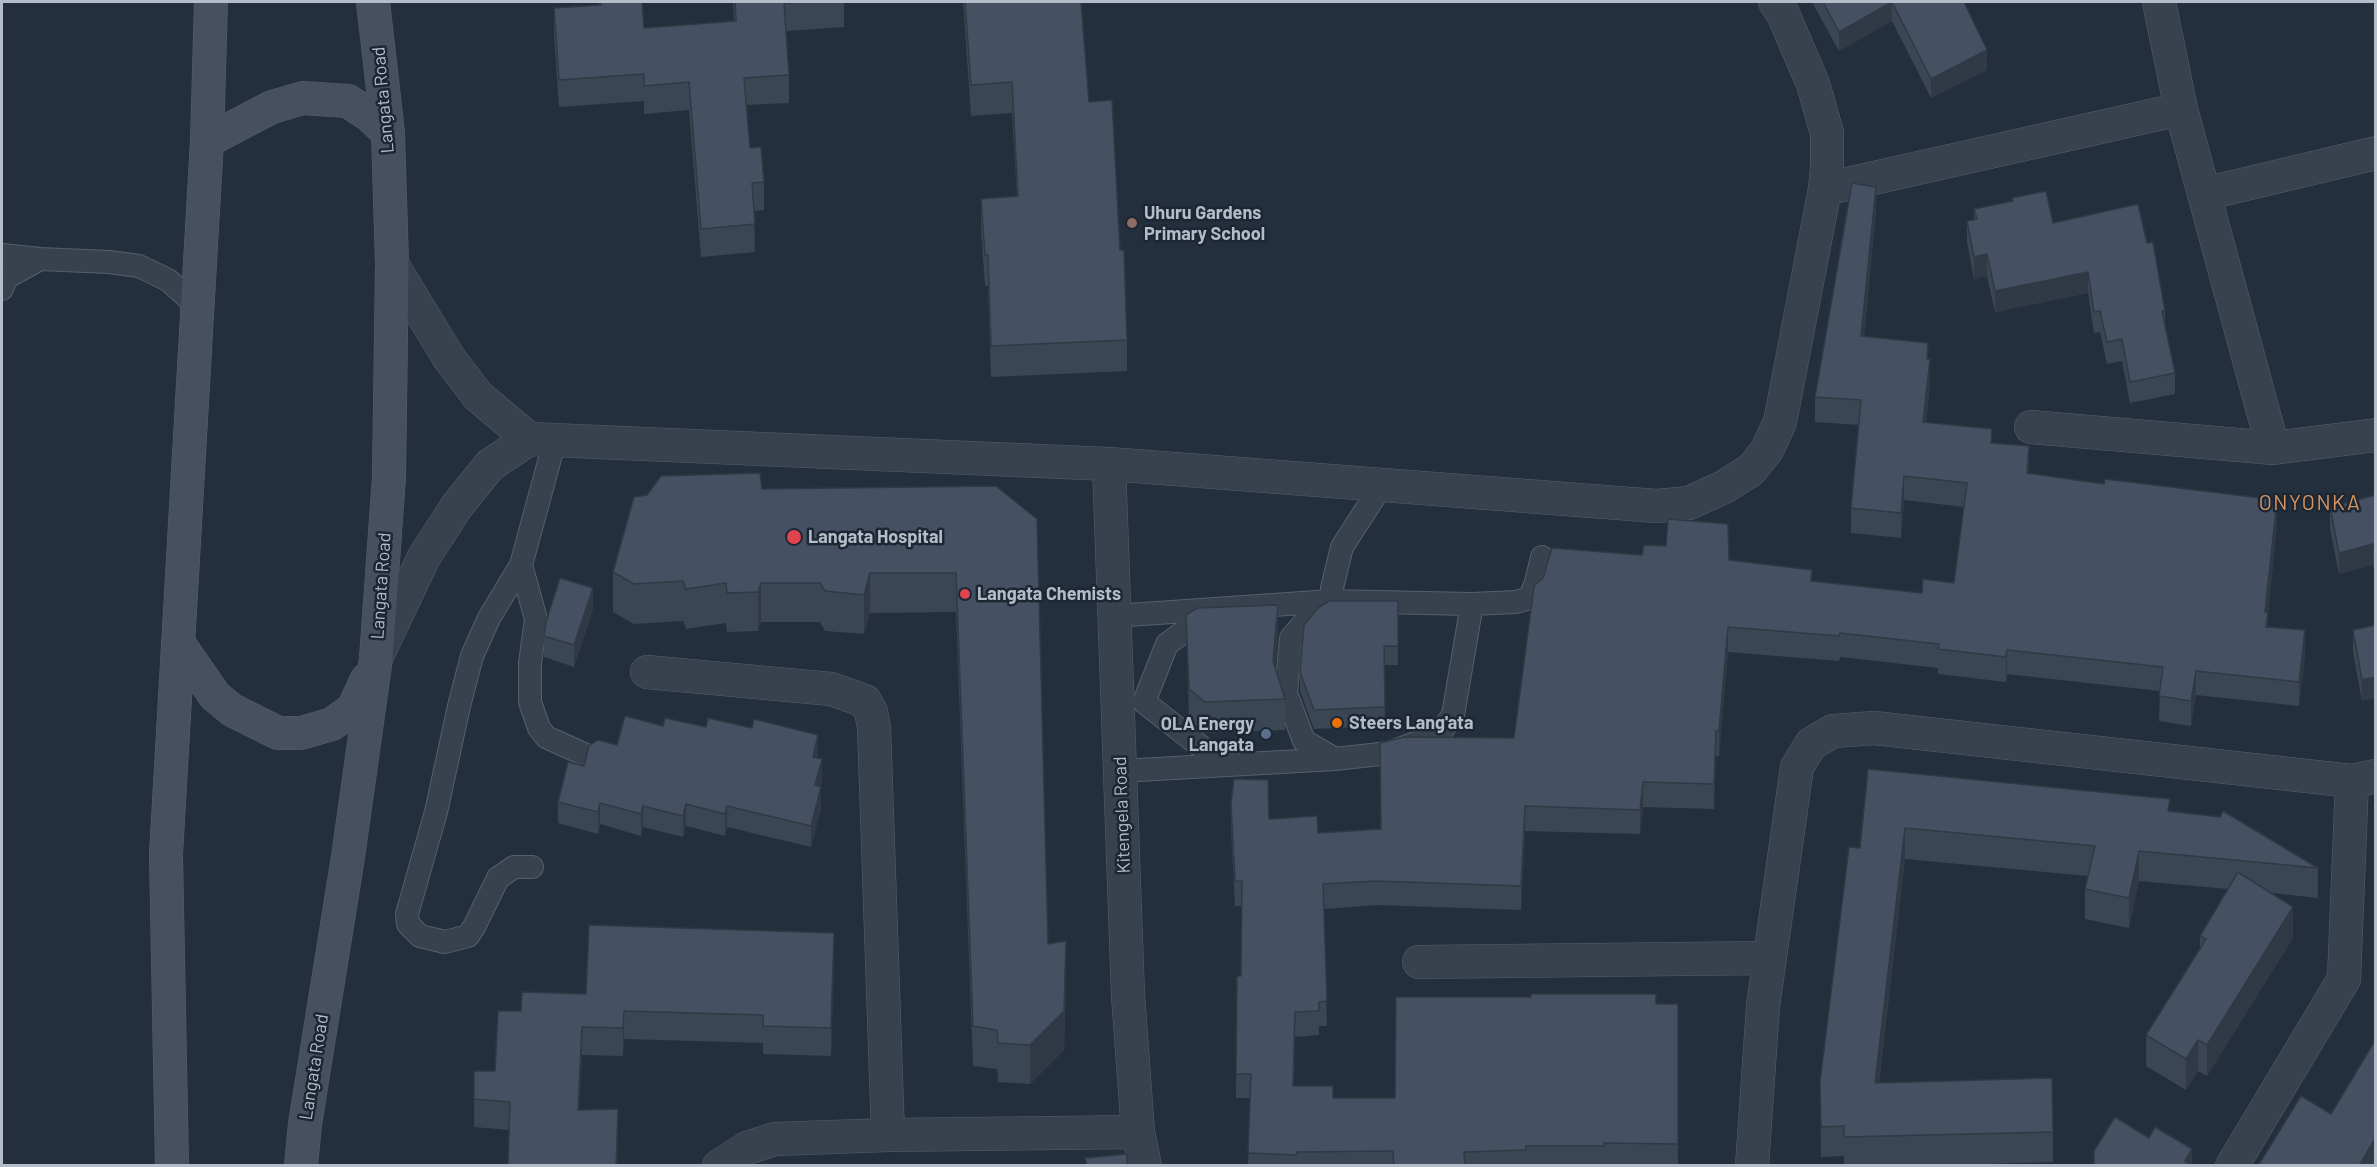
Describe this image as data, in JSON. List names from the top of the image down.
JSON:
{
  "streets": {
    "main road": ["Langata Road"],
    "street": ["Kitengela Road"]
  },
  "districts": ["ONYONKA"],
  "places": [
    "Uhuru Gardens Primary School",
    "Langata Hospital",
    "Langata Chemists",
    "Steers Lang'ata",
    "OLA Energy Langata"
  ]
}
